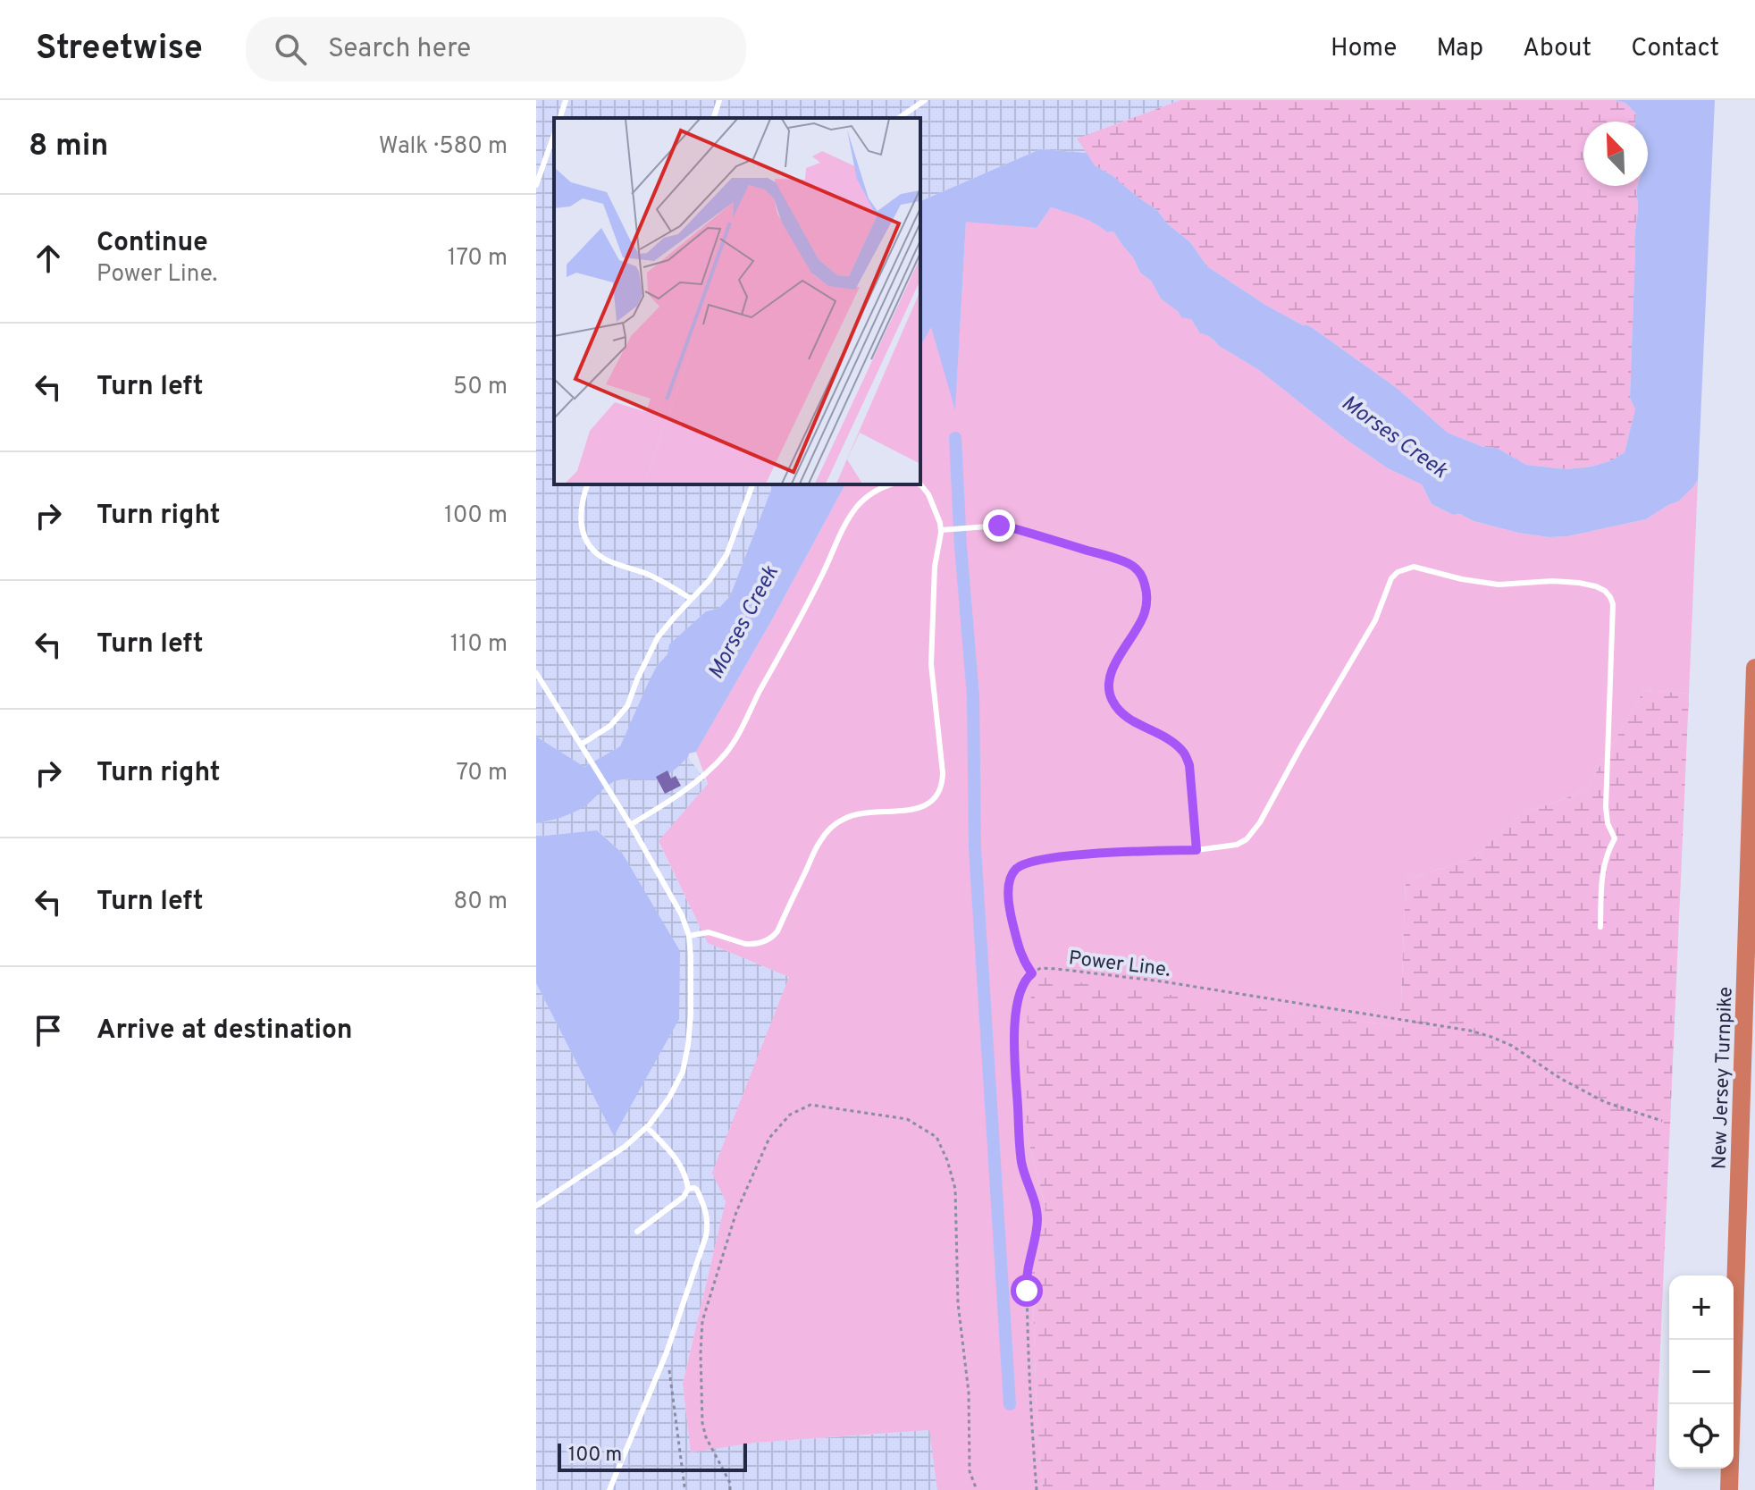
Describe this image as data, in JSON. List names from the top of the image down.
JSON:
{
  "streets": {
    "highway": ["New Jersey Turnpike"],
    "path": ["Power Line."]
  },
  "water": ["Morses Creek"],
  "scale_bar": "100 m",
  "north": "top left",
  "page": {
    "header": "Streetwise",
    "search": "Search here",
    "nav": [
      "Home",
      "Map",
      "About",
      "Contact"
    ],
    "heading": ["8 min", "Walk · 580 m"],
    "list": [
      ["Continue", "Power Line.", "170 m"],
      ["Turn left", "50 m"],
      ["Turn right", "100 m"],
      ["Turn left", "110 m"],
      ["Turn right", "70 m"],
      ["Turn left", "80 m"],
      "Arrive at destination"
    ],
    "map_buttons": ["+", "−"],
    "scale": "100 m"
  }
}
